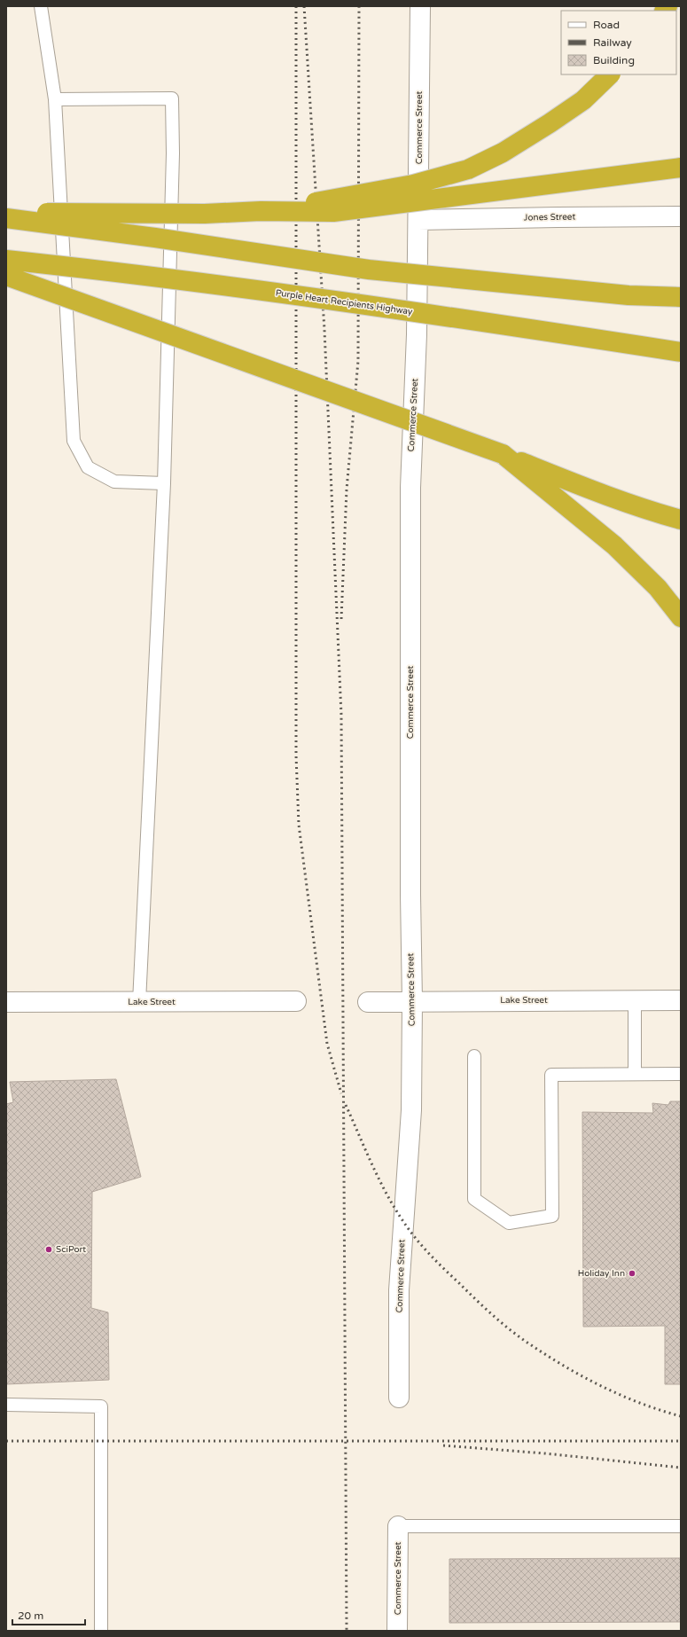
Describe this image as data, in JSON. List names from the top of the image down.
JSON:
{
  "streets": {
    "highway": ["Purple Heart Recipients Highway"],
    "street": ["Commerce Street", "Jones Street", "Lake Street"]
  },
  "crossings": [
    ["Commerce Street", "Jones Street"],
    ["Commerce Street", "Lake Street"]
  ],
  "places": ["SciPort", "Holiday Inn"],
  "legend": ["Road", "Railway", "Building"],
  "scale_bar": "20 m"
}
